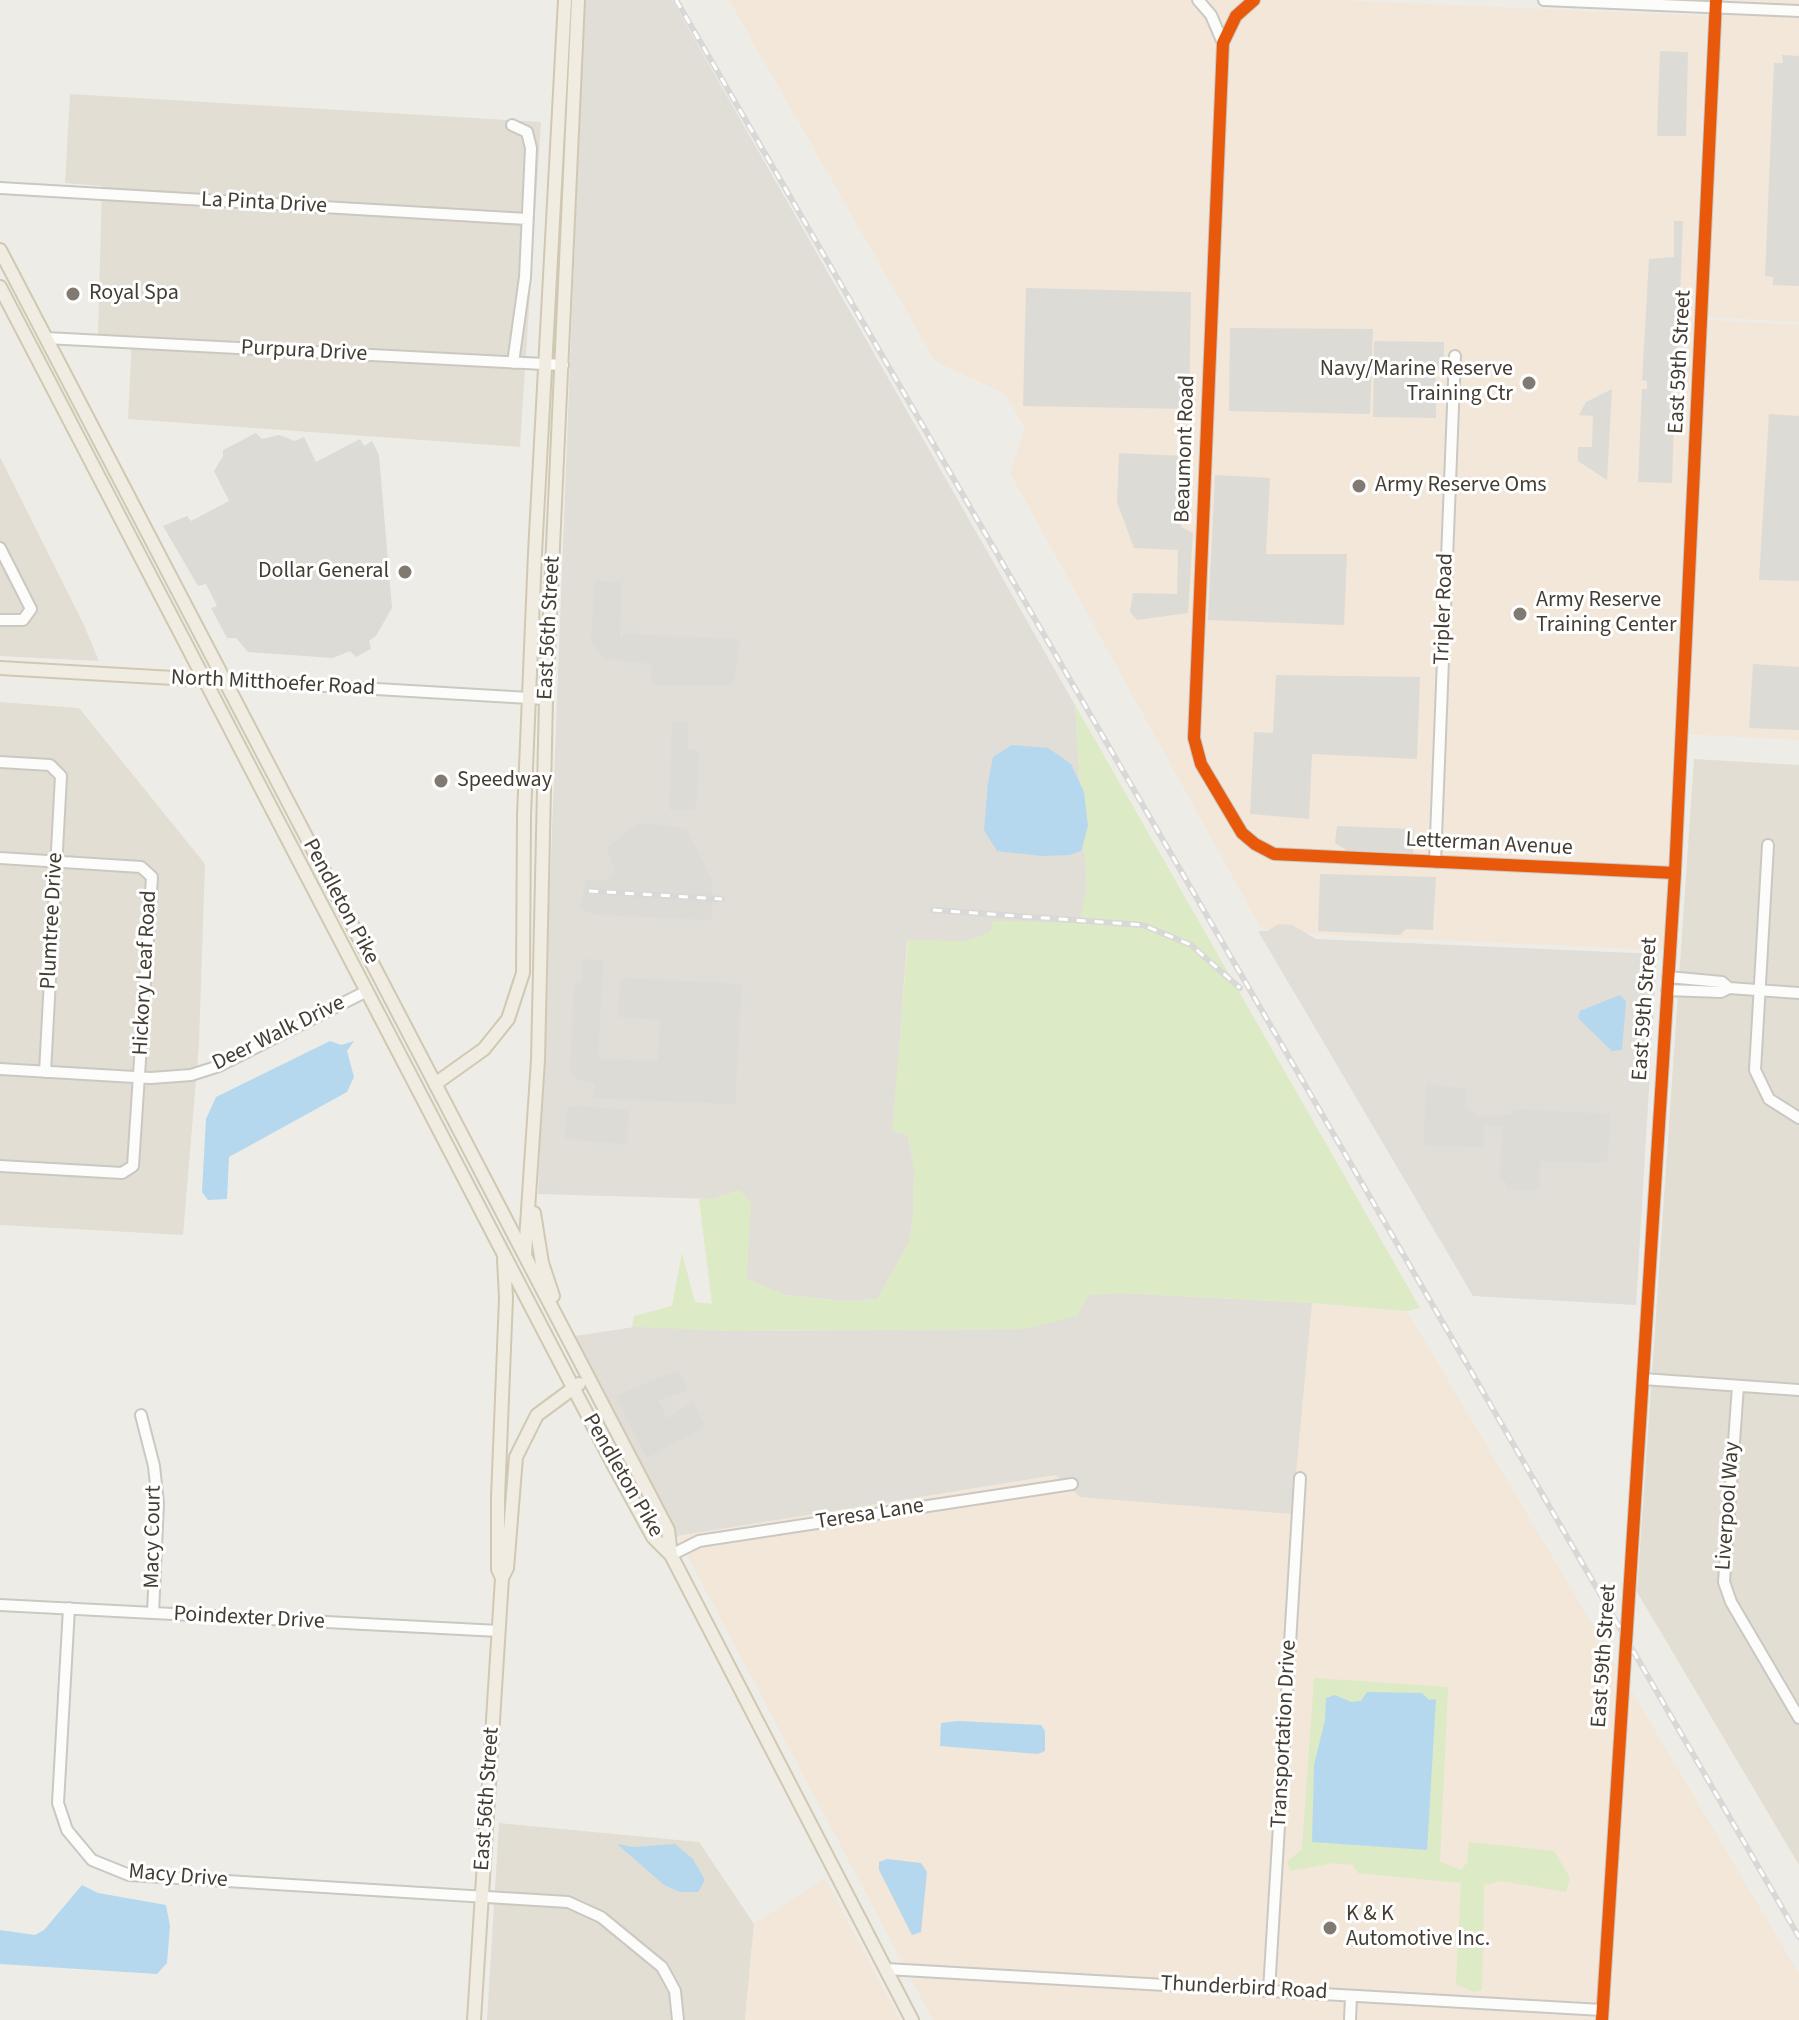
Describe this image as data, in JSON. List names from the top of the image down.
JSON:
{
  "streets": {
    "main road": ["East 56th Street", "North Mitthoefer Road", "Pendleton Pike"],
    "street": [
      "La Pinta Drive",
      "Purpura Drive",
      "East 59th Street",
      "Beaumont Road",
      "Tripler Road",
      "Letterman Avenue",
      "Plumtree Drive",
      "Hickory Leaf Road",
      "Deer Walk Drive",
      "Liverpool Way",
      "Teresa Lane",
      "Macy Court",
      "Poindexter Drive",
      "Transportation Drive",
      "Macy Drive",
      "Thunderbird Road"
    ]
  },
  "crossings": [
    ["Purpura Drive", "East 56th Street"],
    ["Purpura Drive", "Pendleton Pike"],
    ["East 59th Street", "Letterman Avenue"],
    ["East 59th Street", "Thunderbird Road"],
    ["Beaumont Road", "Letterman Avenue"],
    ["Tripler Road", "Letterman Avenue"],
    ["East 56th Street", "North Mitthoefer Road"],
    ["East 56th Street", "Pendleton Pike"],
    ["East 56th Street", "Poindexter Drive"],
    ["East 56th Street", "Macy Drive"],
    ["North Mitthoefer Road", "Pendleton Pike"],
    ["Pendleton Pike", "Deer Walk Drive"],
    ["Pendleton Pike", "Teresa Lane"],
    ["Pendleton Pike", "Thunderbird Road"],
    ["Plumtree Drive", "Hickory Leaf Road"],
    ["Plumtree Drive", "Deer Walk Drive"],
    ["Hickory Leaf Road", "Deer Walk Drive"],
    ["Macy Court", "Poindexter Drive"],
    ["Poindexter Drive", "Macy Drive"],
    ["Transportation Drive", "Thunderbird Road"]
  ],
  "places": [
    "Royal Spa",
    "Navy/Marine Reserve Training Ctr",
    "Army Reserve Oms",
    "Dollar General",
    "Army Reserve Training Center",
    "Speedway",
    "K & K Automotive Inc."
  ]
}
